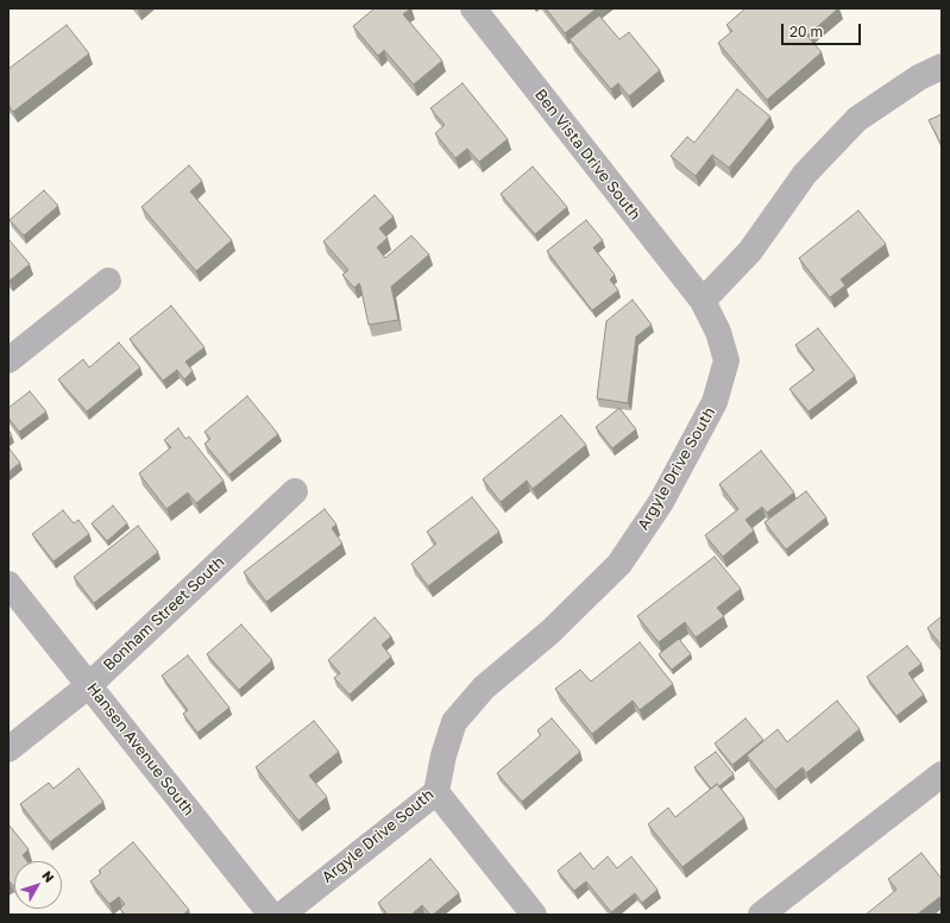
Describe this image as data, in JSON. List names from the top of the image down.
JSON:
{
  "streets": {
    "street": [
      "Ben Vista Drive South",
      "Argyle Drive South",
      "Bonham Street South",
      "Hansen Avenue South"
    ]
  },
  "crossings": [
    ["Ben Vista Drive South", "Argyle Drive South"],
    ["Bonham Street South", "Hansen Avenue South"]
  ],
  "scale_bar": "20 m",
  "north": "top right"
}
